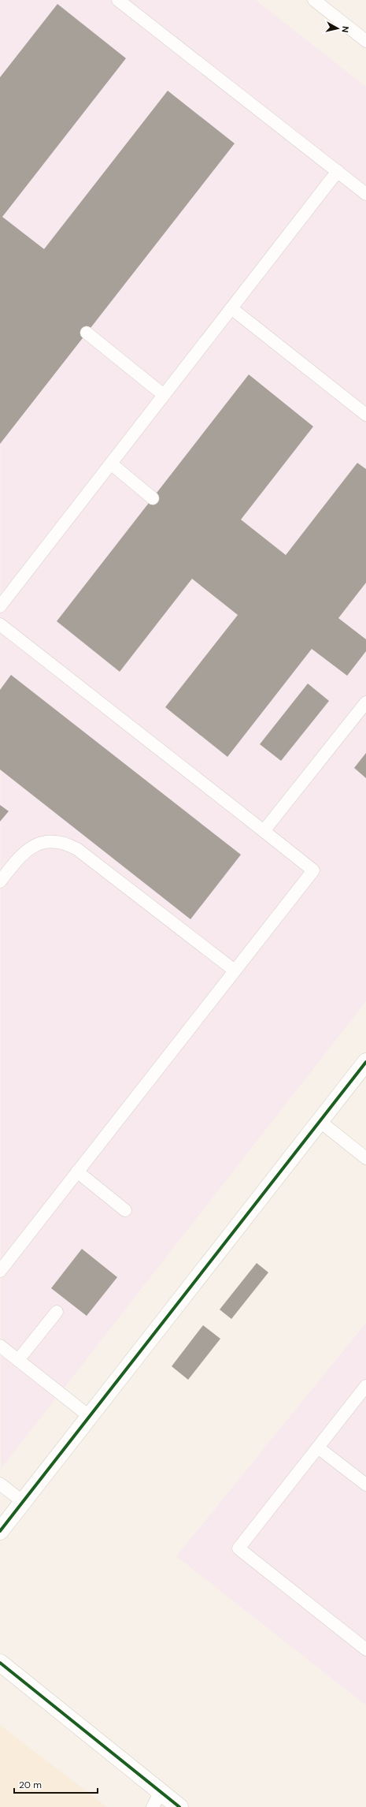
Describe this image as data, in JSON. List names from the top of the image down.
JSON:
{
  "scale_bar": "20 m",
  "north": "right"
}
